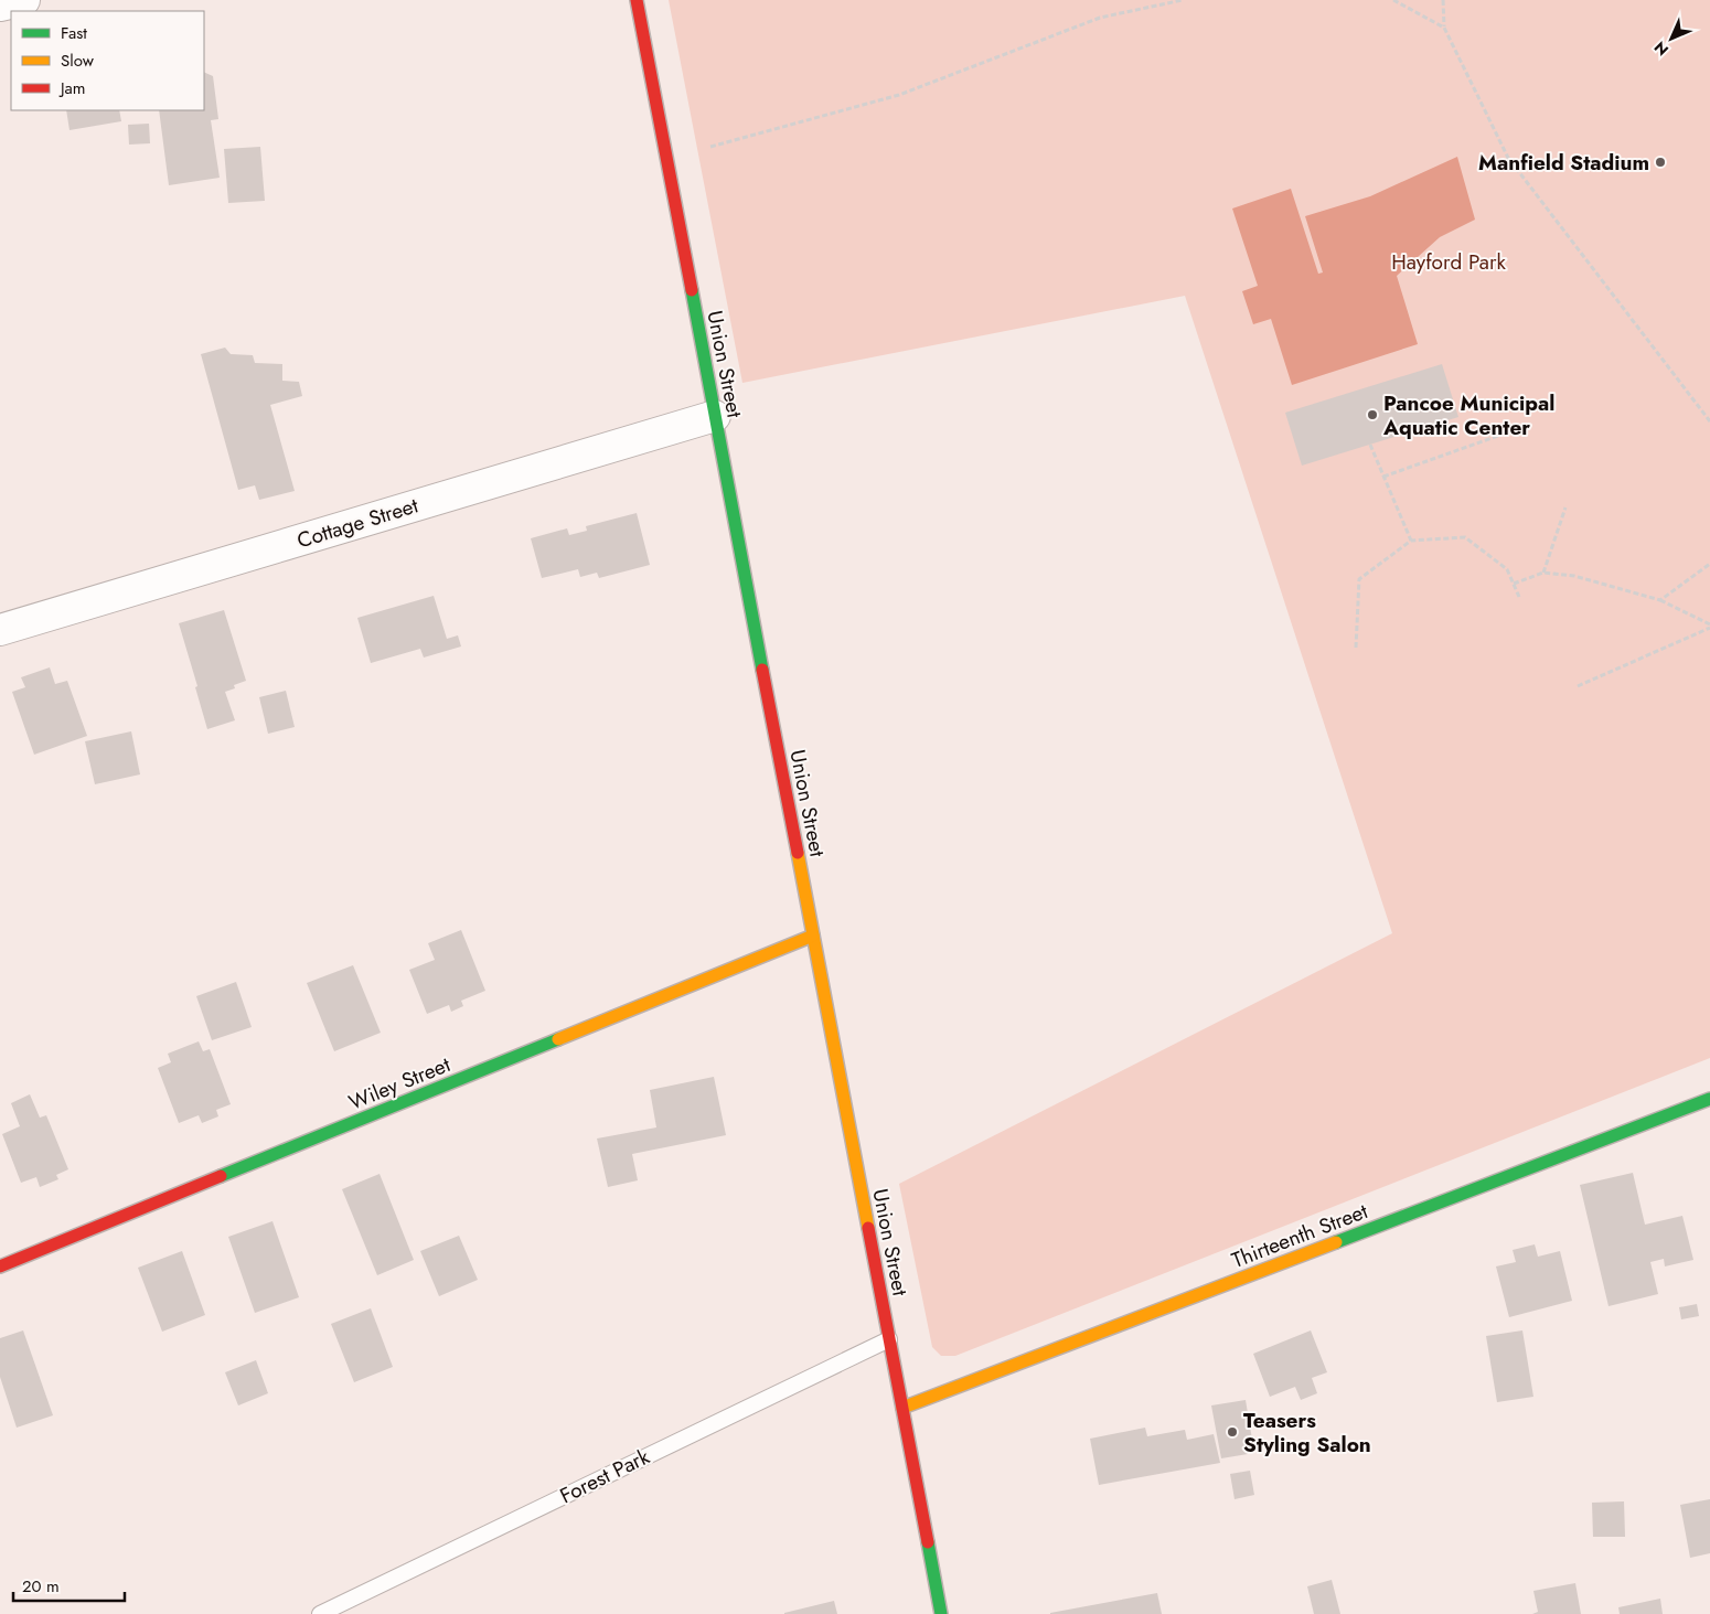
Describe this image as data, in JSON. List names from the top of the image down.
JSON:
{
  "streets": {
    "street": [
      "Union Street",
      "Cottage Street",
      "Wiley Street",
      "Thirteenth Street"
    ],
    "lane": ["Forest Park"]
  },
  "crossings": [
    ["Union Street", "Cottage Street"],
    ["Union Street", "Wiley Street"],
    ["Union Street", "Thirteenth Street"],
    ["Union Street", "Forest Park"]
  ],
  "parks": ["Hayford Park"],
  "places": ["Manfield Stadium", "Pancoe Municipal Aquatic Center", "Teasers Styling Salon"],
  "legend": ["Fast", "Slow", "Jam"],
  "scale_bar": "20 m",
  "north": "bottom left"
}
